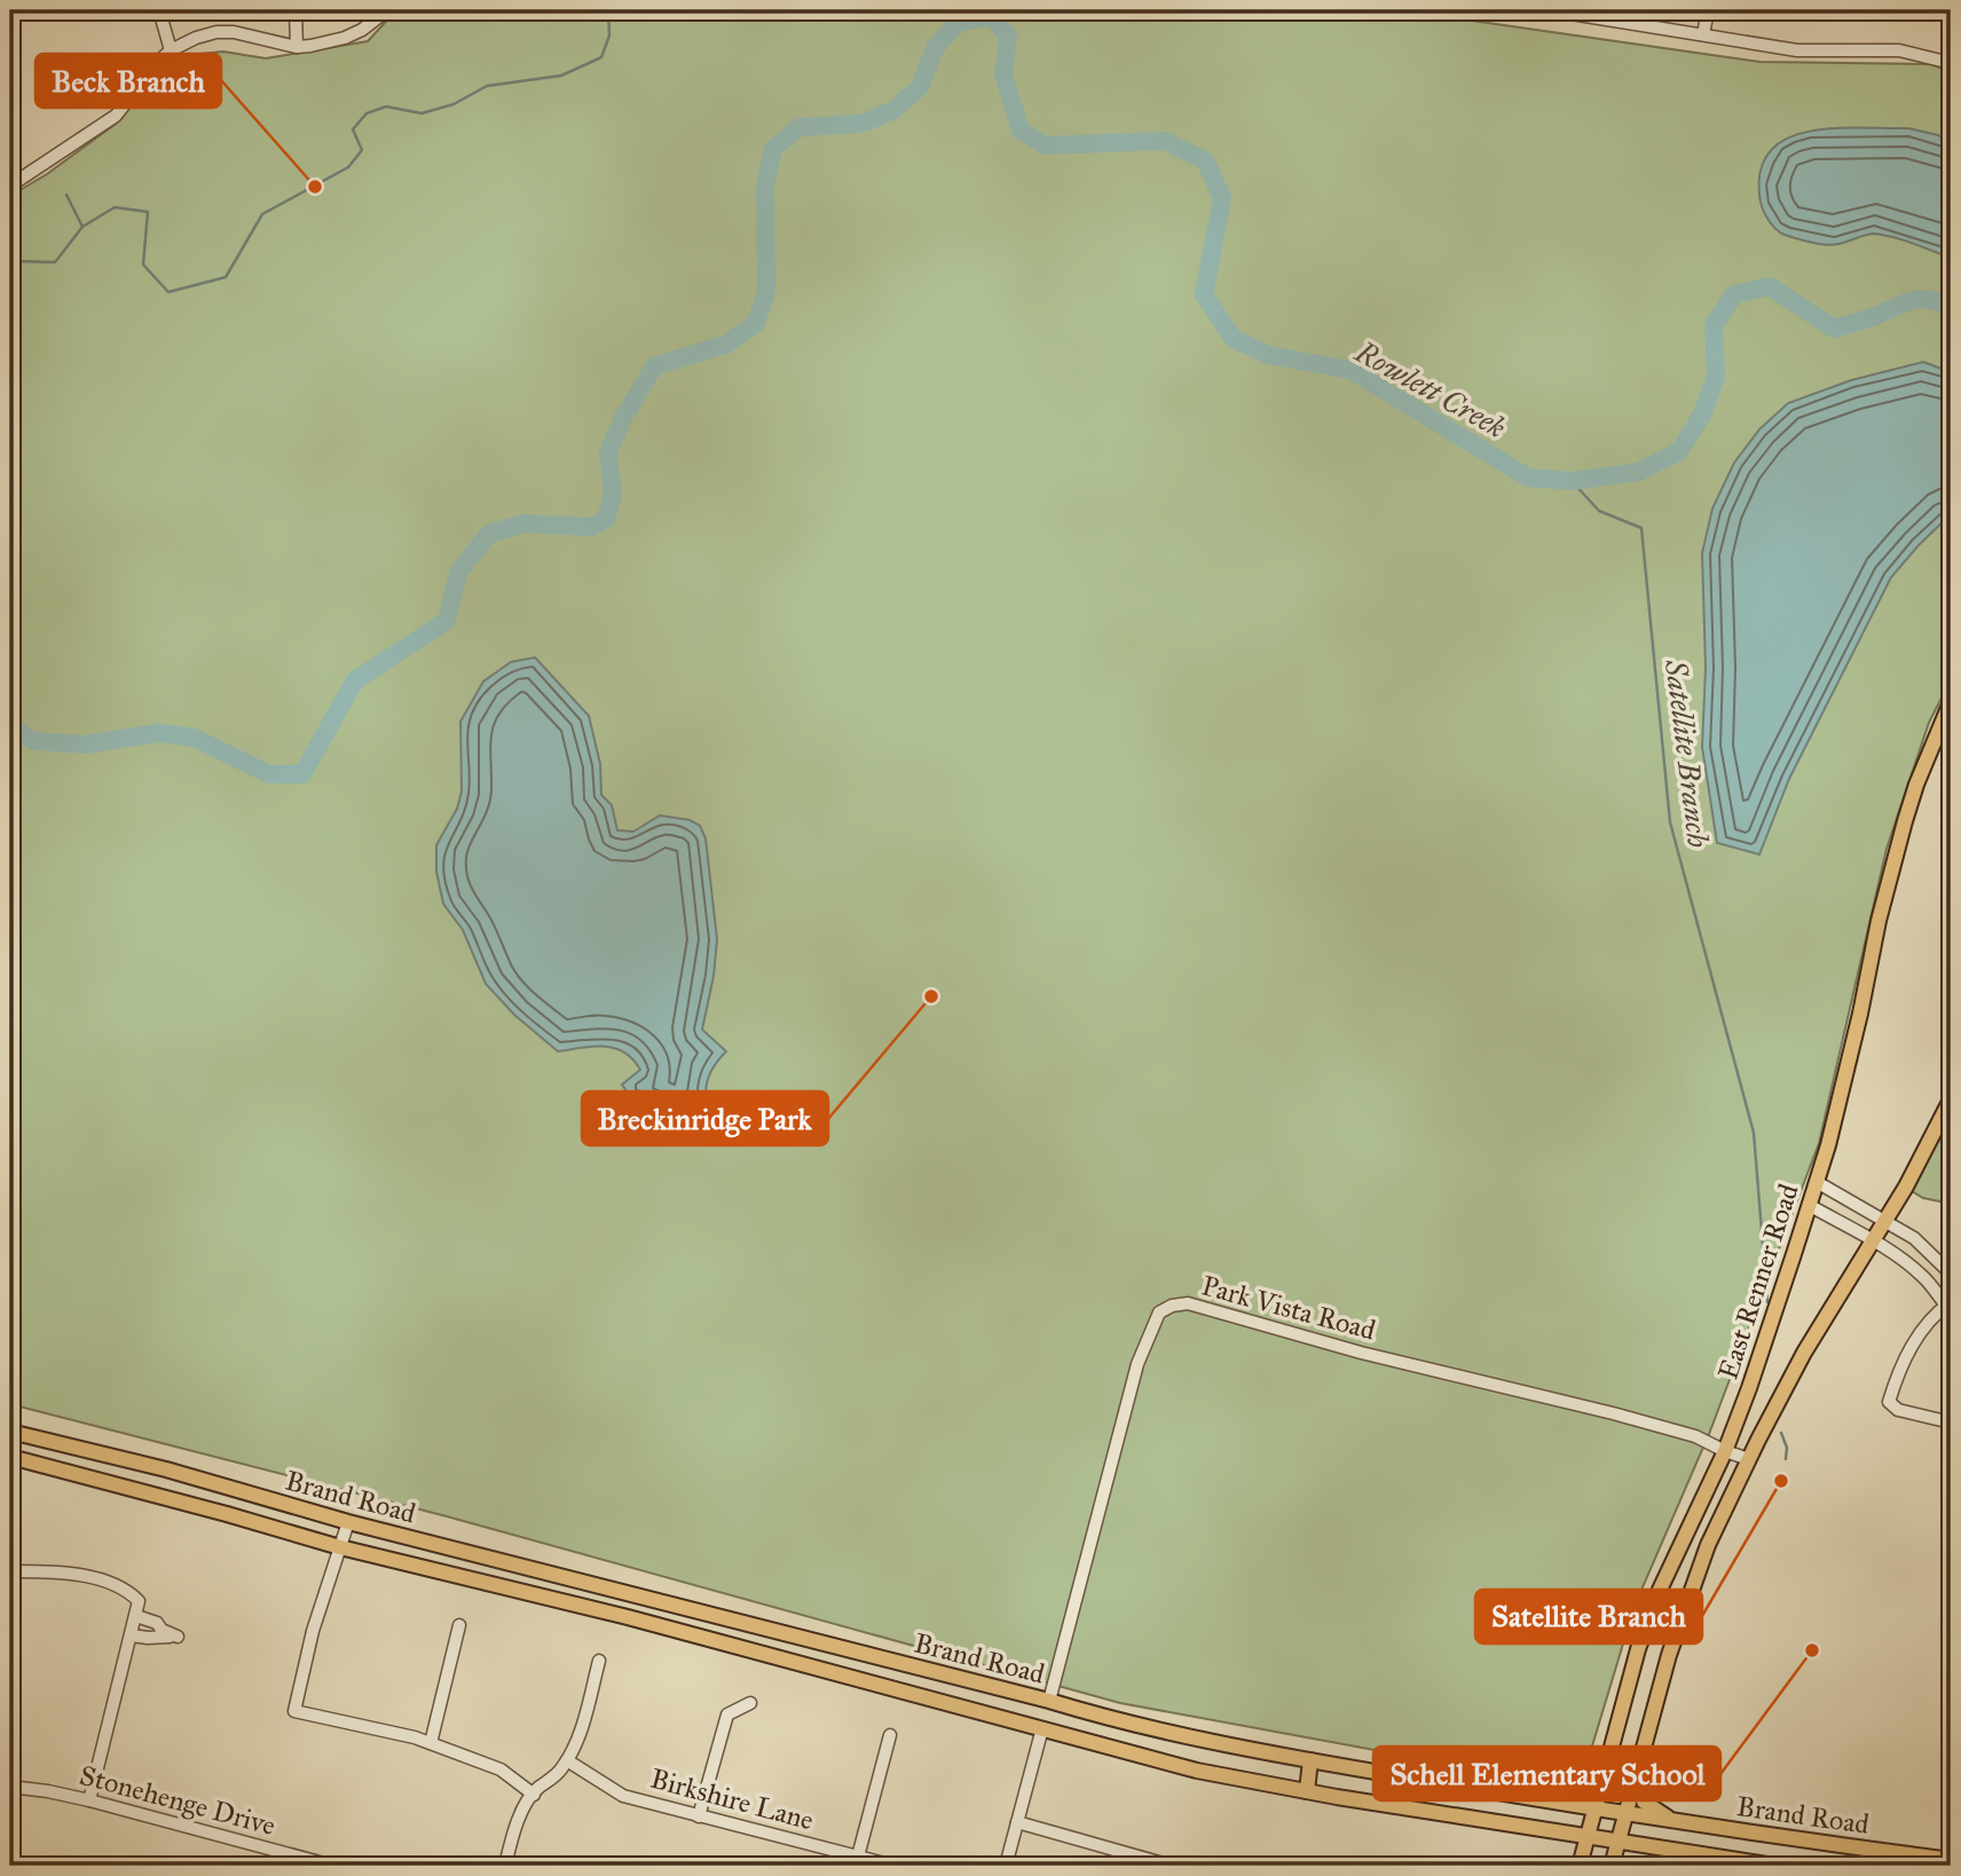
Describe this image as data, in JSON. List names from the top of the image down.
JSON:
{
  "streets": {
    "main road": ["East Renner Road", "Brand Road"],
    "street": ["Park Vista Road", "Birkshire Lane", "Stonehenge Drive"]
  },
  "crossings": [
    ["East Renner Road", "Park Vista Road"],
    ["East Renner Road", "Brand Road"],
    ["Park Vista Road", "Brand Road"]
  ],
  "water": ["Rowlett Creek", "Satellite Branch"],
  "places": [
    "Beck Branch",
    "Breckinridge Park",
    "Satellite Branch",
    "Schell Elementary School"
  ]
}
